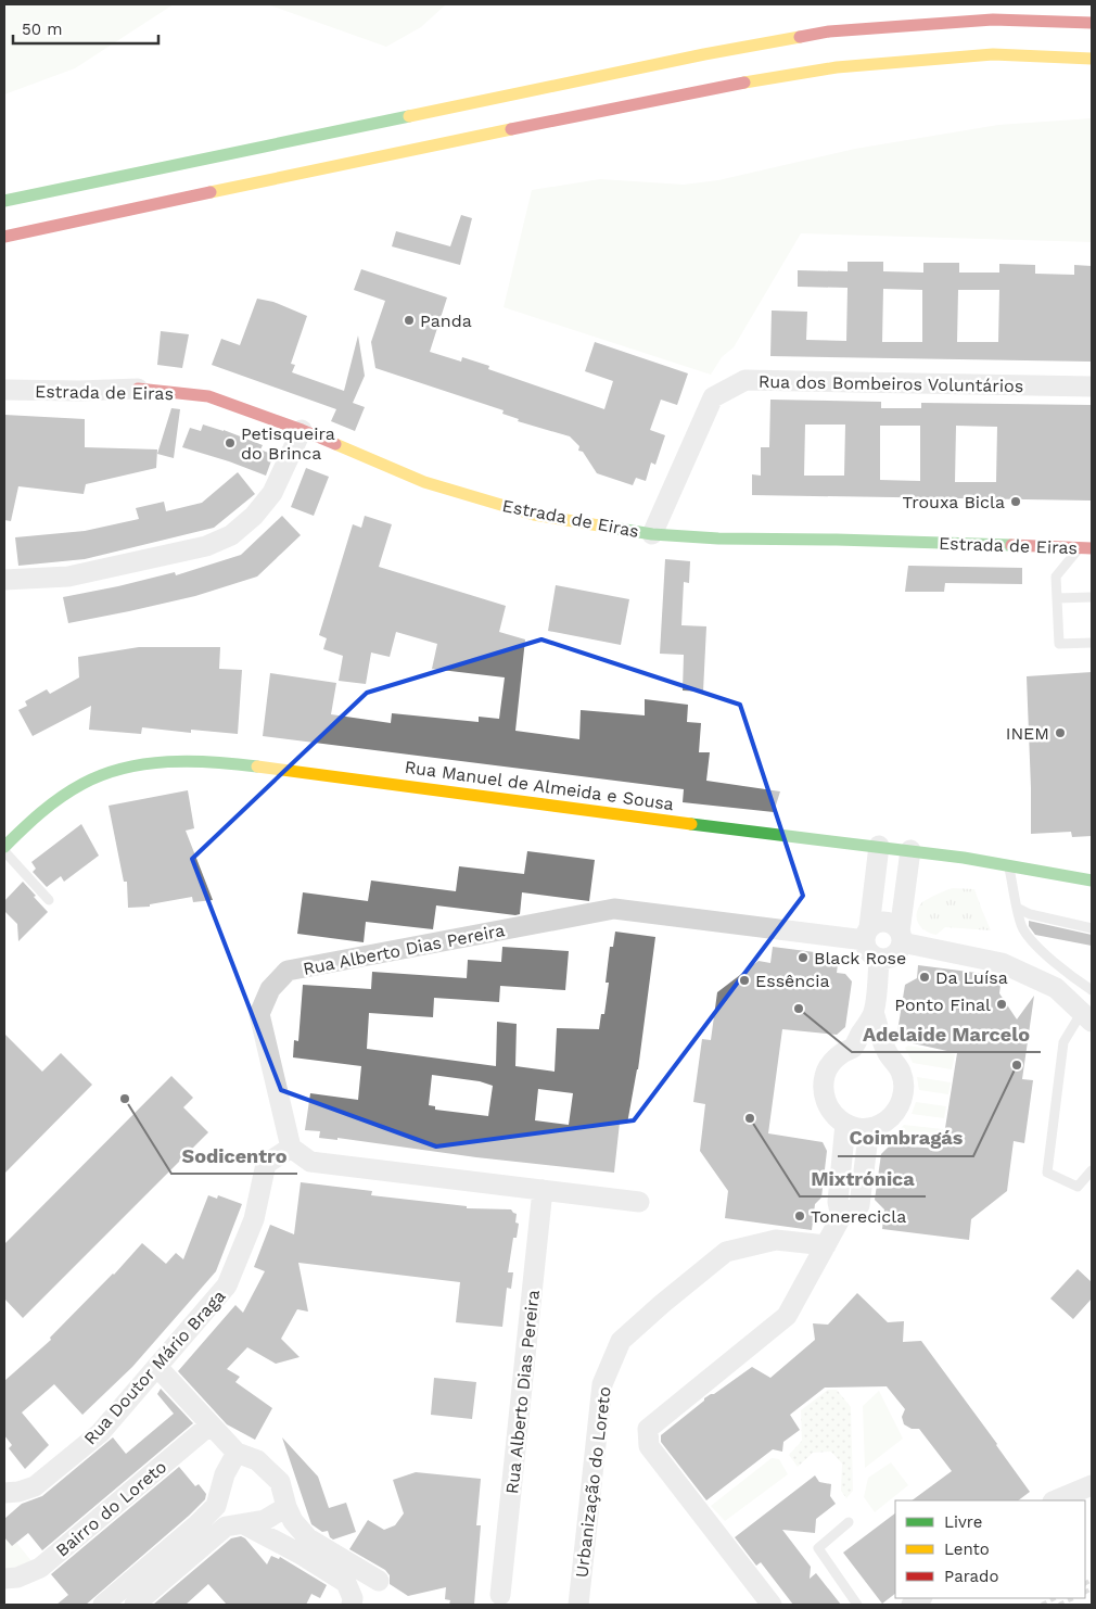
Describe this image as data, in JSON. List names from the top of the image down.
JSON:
{
  "streets": {
    "main road": ["Estrada de Eiras", "Rua Manuel de Almeida e Sousa"],
    "street": [
      "Rua dos Bombeiros Voluntários",
      "Rua Alberto Dias Pereira",
      "Rua Doutor Mário Braga",
      "Urbanização do Loreto",
      "Bairro do Loreto"
    ]
  },
  "crossings": [
    ["Rua dos Bombeiros Voluntários", "Estrada de Eiras"],
    ["Rua Alberto Dias Pereira", "Rua Doutor Mário Braga"]
  ],
  "places": [
    "Panda",
    "Petisqueira do Brinca",
    "Trouxa Bicla",
    "INEM",
    "Black Rose",
    "Da Luísa",
    "Essência",
    "Ponto Final",
    "Adelaide Marcelo",
    "Coimbragás",
    "Sodicentro",
    "Mixtrónica",
    "Tonerecicla"
  ],
  "legend": ["Livre", "Lento", "Parado"],
  "scale_bar": "50 m"
}
